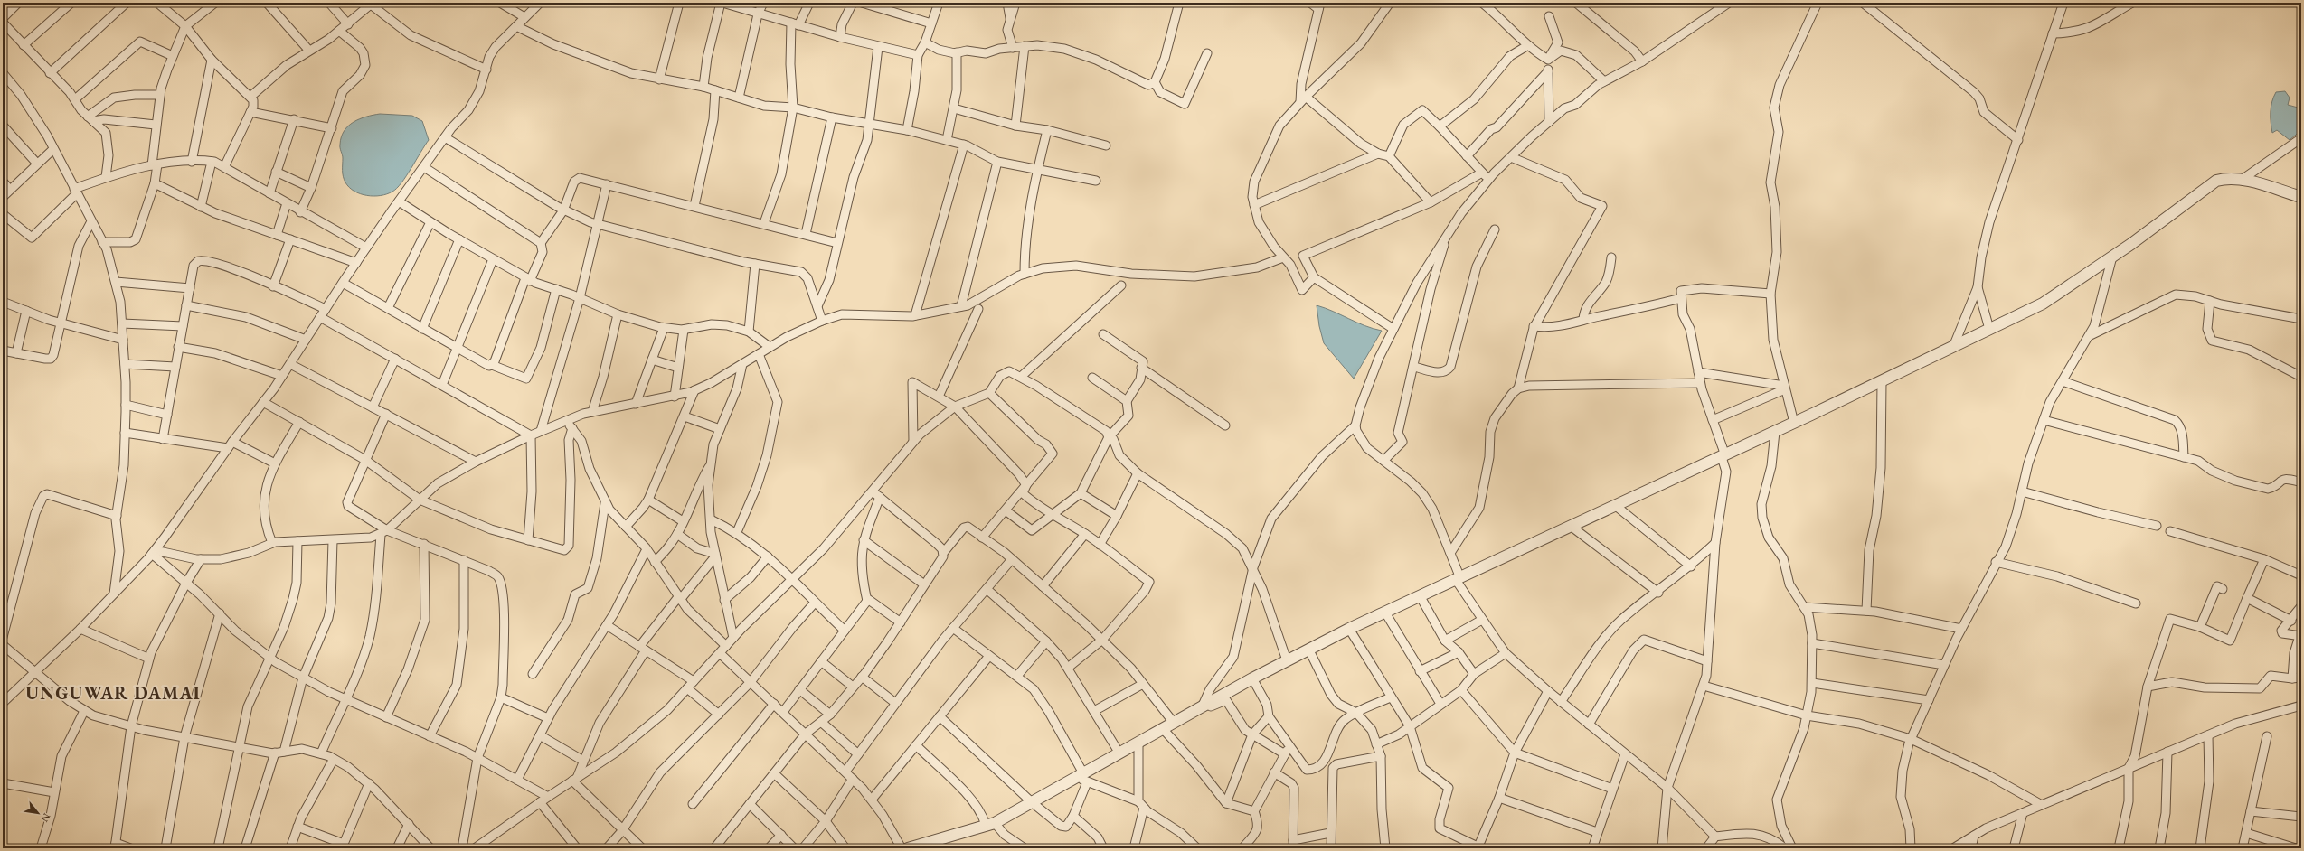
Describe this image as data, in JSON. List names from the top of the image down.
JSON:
{
  "districts": ["UNGUWAR DAMAI"],
  "north": "bottom right"
}
